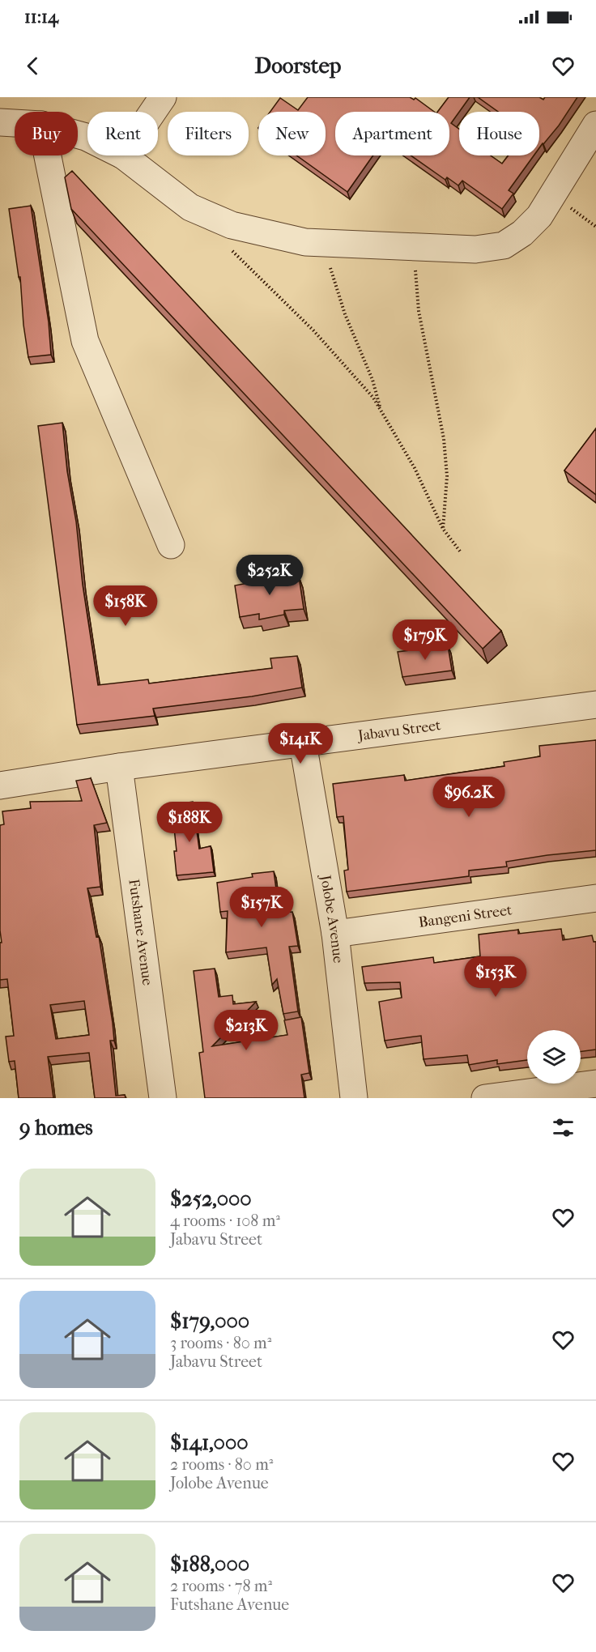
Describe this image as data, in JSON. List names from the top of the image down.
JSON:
{
  "streets": {
    "street": [
      "Jabavu Street",
      "Bangeni Street",
      "Jolobe Avenue",
      "Futshane Avenue"
    ]
  },
  "crossings": [
    ["Jabavu Street", "Jolobe Avenue"],
    ["Jabavu Street", "Futshane Avenue"],
    ["Bangeni Street", "Jolobe Avenue"]
  ],
  "page": {
    "status": "11:14",
    "header": "Doorstep",
    "chip": [
      "Buy",
      "Rent",
      "Filters",
      "New",
      "Apartment",
      "House"
    ],
    "price": [
      "$252K",
      "$158K",
      "$179K",
      "$141K",
      "$96.2K",
      "$188K",
      "$157K",
      "$153K",
      "$213K"
    ],
    "heading": "9 homes",
    "list": [
      {
        "name": "$252,000",
        "note": "4 rooms · 108 m² · Jabavu Street"
      },
      {
        "name": "$179,000",
        "note": "3 rooms · 80 m² · Jabavu Street"
      },
      {
        "name": "$141,000",
        "note": "2 rooms · 80 m² · Jolobe Avenue"
      },
      {
        "name": "$188,000",
        "note": "2 rooms · 78 m² · Futshane Avenue"
      }
    ]
  }
}
